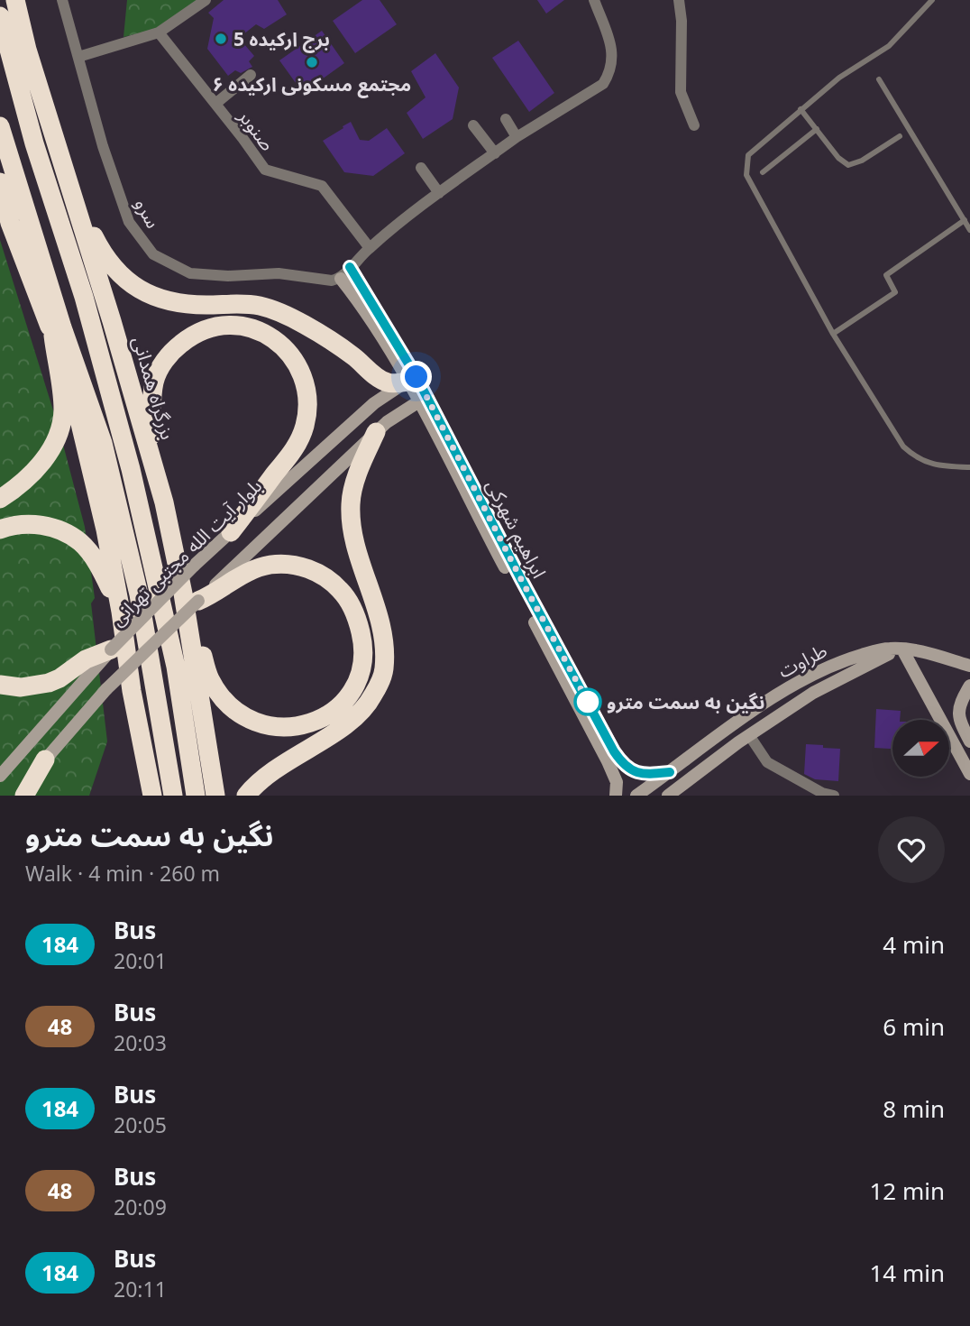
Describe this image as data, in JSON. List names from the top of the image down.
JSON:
{
  "streets": {
    "highway": ["بزرگراه همدانی"],
    "main road": ["ابراهیم شهرکی", "بلوار آیت الله مجتبی تهرانی", "طراوت"],
    "street": ["صنوبر", "سرو"]
  },
  "crossings": [
    ["سرو", "ابراهیم شهرکی"],
    ["ابراهیم شهرکی", "بلوار آیت الله مجتبی تهرانی"],
    ["ابراهیم شهرکی", "طراوت"]
  ],
  "places": ["برج ارکیده 5", "مجتمع مسکونی ارکیده ۶", "نگین به سمت مترو"],
  "lines": ["bus line 184"],
  "north": "right",
  "page": {
    "heading": ["نگین به سمت مترو", "Walk · 4 min · 260 m"],
    "list": [
      {
        "mark": "184",
        "name": "Bus",
        "note": "20:01",
        "value": "4 min"
      },
      {
        "mark": "48",
        "name": "Bus",
        "note": "20:03",
        "value": "6 min"
      },
      {
        "mark": "184",
        "name": "Bus",
        "note": "20:05",
        "value": "8 min"
      },
      {
        "mark": "48",
        "name": "Bus",
        "note": "20:09",
        "value": "12 min"
      },
      {
        "mark": "184",
        "name": "Bus",
        "note": "20:11",
        "value": "14 min"
      }
    ]
  }
}
